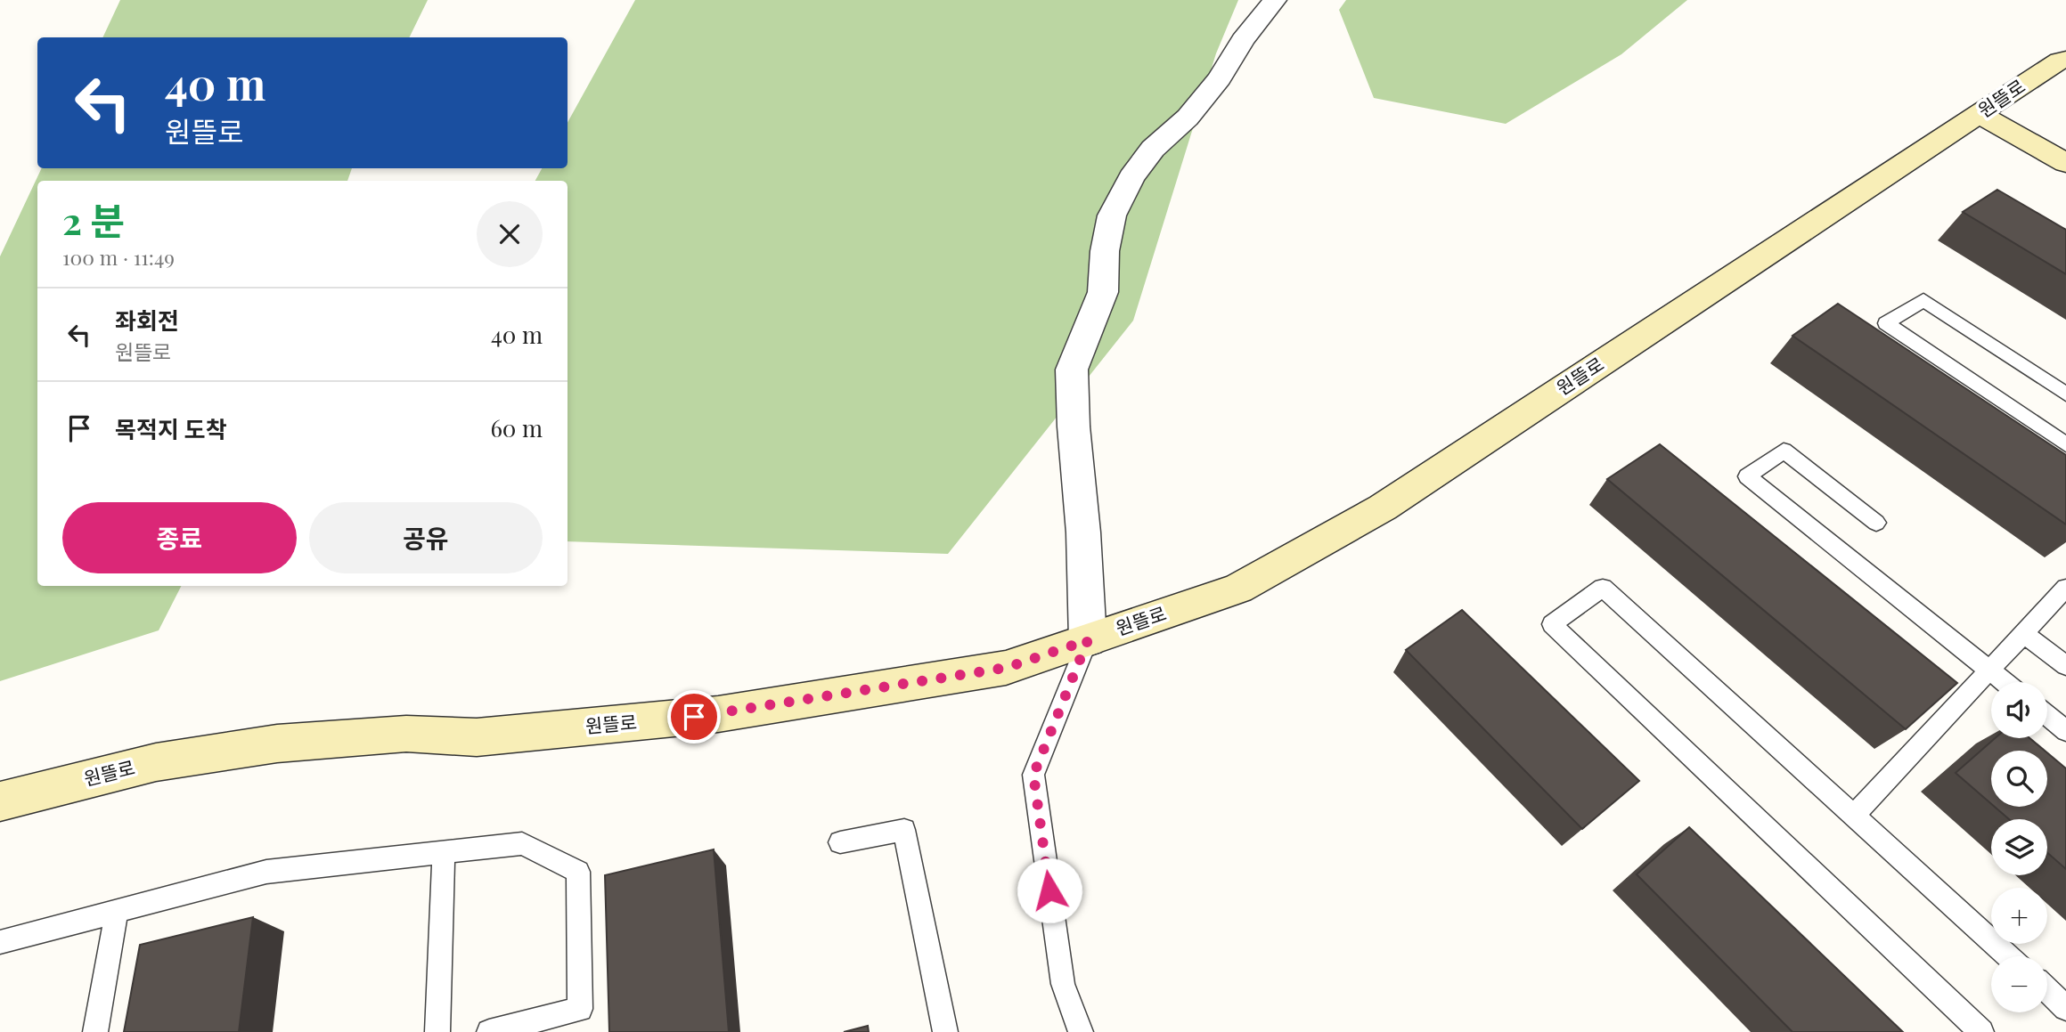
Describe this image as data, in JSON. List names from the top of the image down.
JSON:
{
  "streets": {
    "street": ["원뜰로"]
  },
  "page": {
    "turn": ["40 m", "원뜰로"],
    "heading": ["2 분", "100 m · 11:49"],
    "list": [
      {
        "name": "좌회전",
        "note": "원뜰로",
        "value": "40 m"
      },
      {
        "name": "목적지 도착",
        "value": "60 m"
      }
    ],
    "buttons": ["종료", "공유"],
    "map_buttons": ["+", "−"]
  }
}
